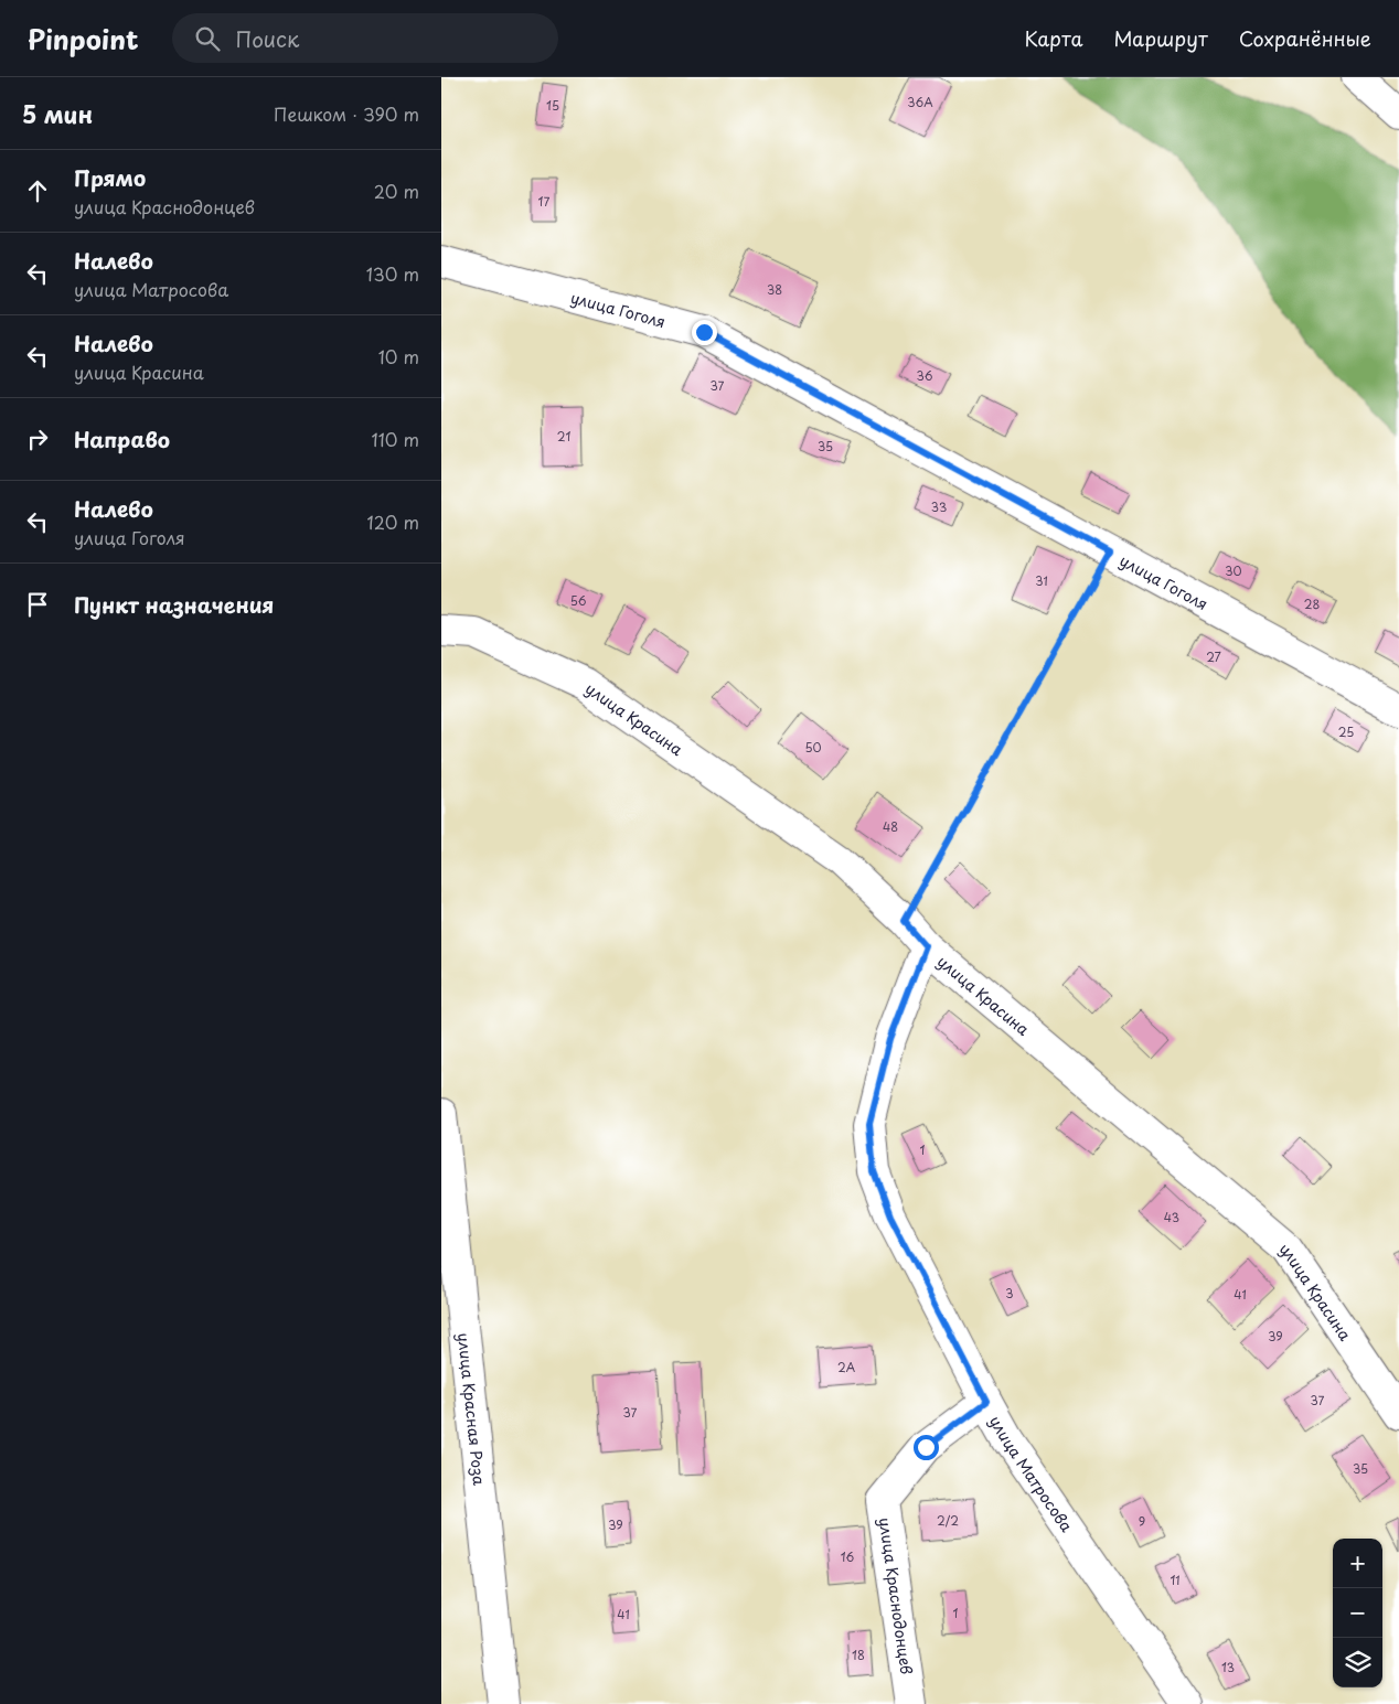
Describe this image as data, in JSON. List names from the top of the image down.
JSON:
{
  "streets": {
    "street": [
      "улица Гоголя",
      "улица Красина",
      "улица Красная Роза",
      "улица Матросова",
      "улица Краснодонцев"
    ]
  },
  "crossings": [
    ["улица Красина", "улица Матросова"],
    ["улица Матросова", "улица Краснодонцев"]
  ],
  "house_numbers": [
    "36А",
    "15",
    "17",
    "38",
    "36",
    "37",
    "21",
    "35",
    "33",
    "30",
    "31",
    "56",
    "28",
    "27",
    "25",
    "50",
    "48",
    "1",
    "43",
    "3",
    "41",
    "39",
    "2А",
    "37",
    "37",
    "35",
    "2/2",
    "9",
    "39",
    "16",
    "11",
    "1",
    "41",
    "18",
    "13"
  ],
  "page": {
    "header": "Pinpoint",
    "search": "Поиск",
    "nav": ["Карта", "Маршрут", "Сохранённые"],
    "heading": ["5 мин", "Пешком · 390 m"],
    "list": [
      ["Прямо", "улица Краснодонцев", "20 m"],
      ["Налево", "улица Матросова", "130 m"],
      ["Налево", "улица Красина", "10 m"],
      ["Направо", "110 m"],
      ["Налево", "улица Гоголя", "120 m"],
      "Пункт назначения"
    ],
    "map_buttons": ["+", "−"]
  }
}
